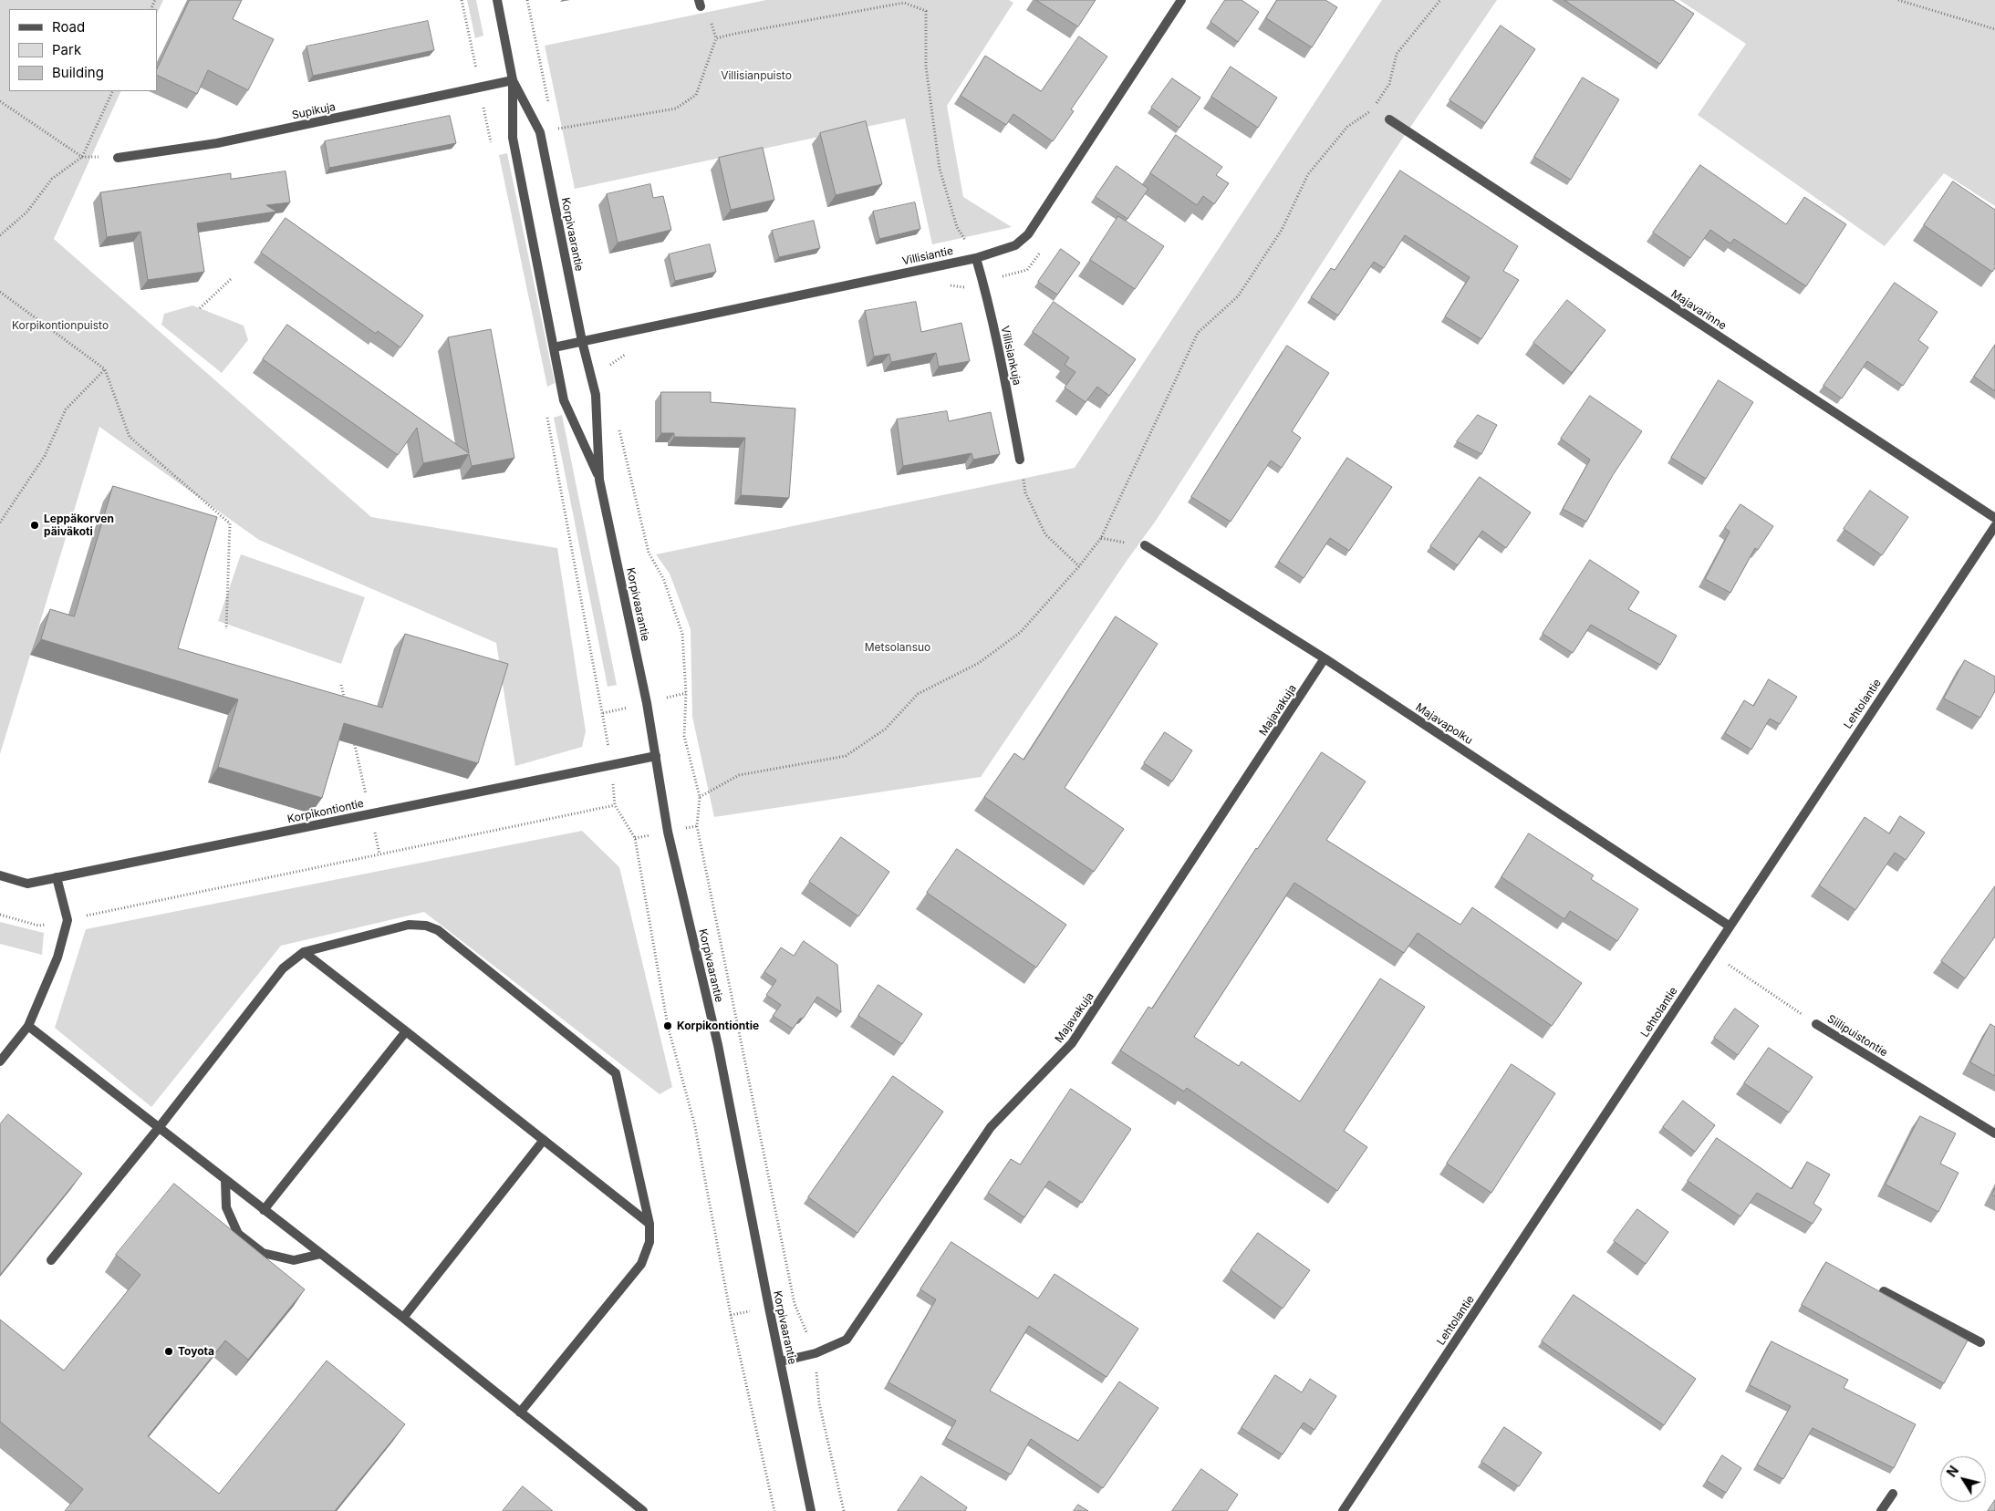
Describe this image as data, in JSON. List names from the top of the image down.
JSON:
{
  "streets": {
    "street": [
      "Supikuja",
      "Korpivaarantie",
      "Villisiantie",
      "Majavarinne",
      "Villisiankuja",
      "Lehtolantie",
      "Majavakuja",
      "Majavapolku",
      "Korpikontiontie",
      "Siilipuistontie"
    ]
  },
  "crossings": [
    ["Supikuja", "Korpivaarantie"],
    ["Korpivaarantie", "Villisiantie"],
    ["Korpivaarantie", "Majavakuja"],
    ["Korpivaarantie", "Korpikontiontie"],
    ["Villisiantie", "Villisiankuja"],
    ["Lehtolantie", "Majavapolku"],
    ["Lehtolantie", "Siilipuistontie"],
    ["Majavakuja", "Majavapolku"]
  ],
  "parks": ["Villisianpuisto", "Korpikontionpuisto", "Metsolansuo"],
  "places": ["Leppäkorven päiväkoti", "Korpikontiontie", "Toyota"],
  "legend": ["Road", "Park", "Building"],
  "north": "top left"
}
